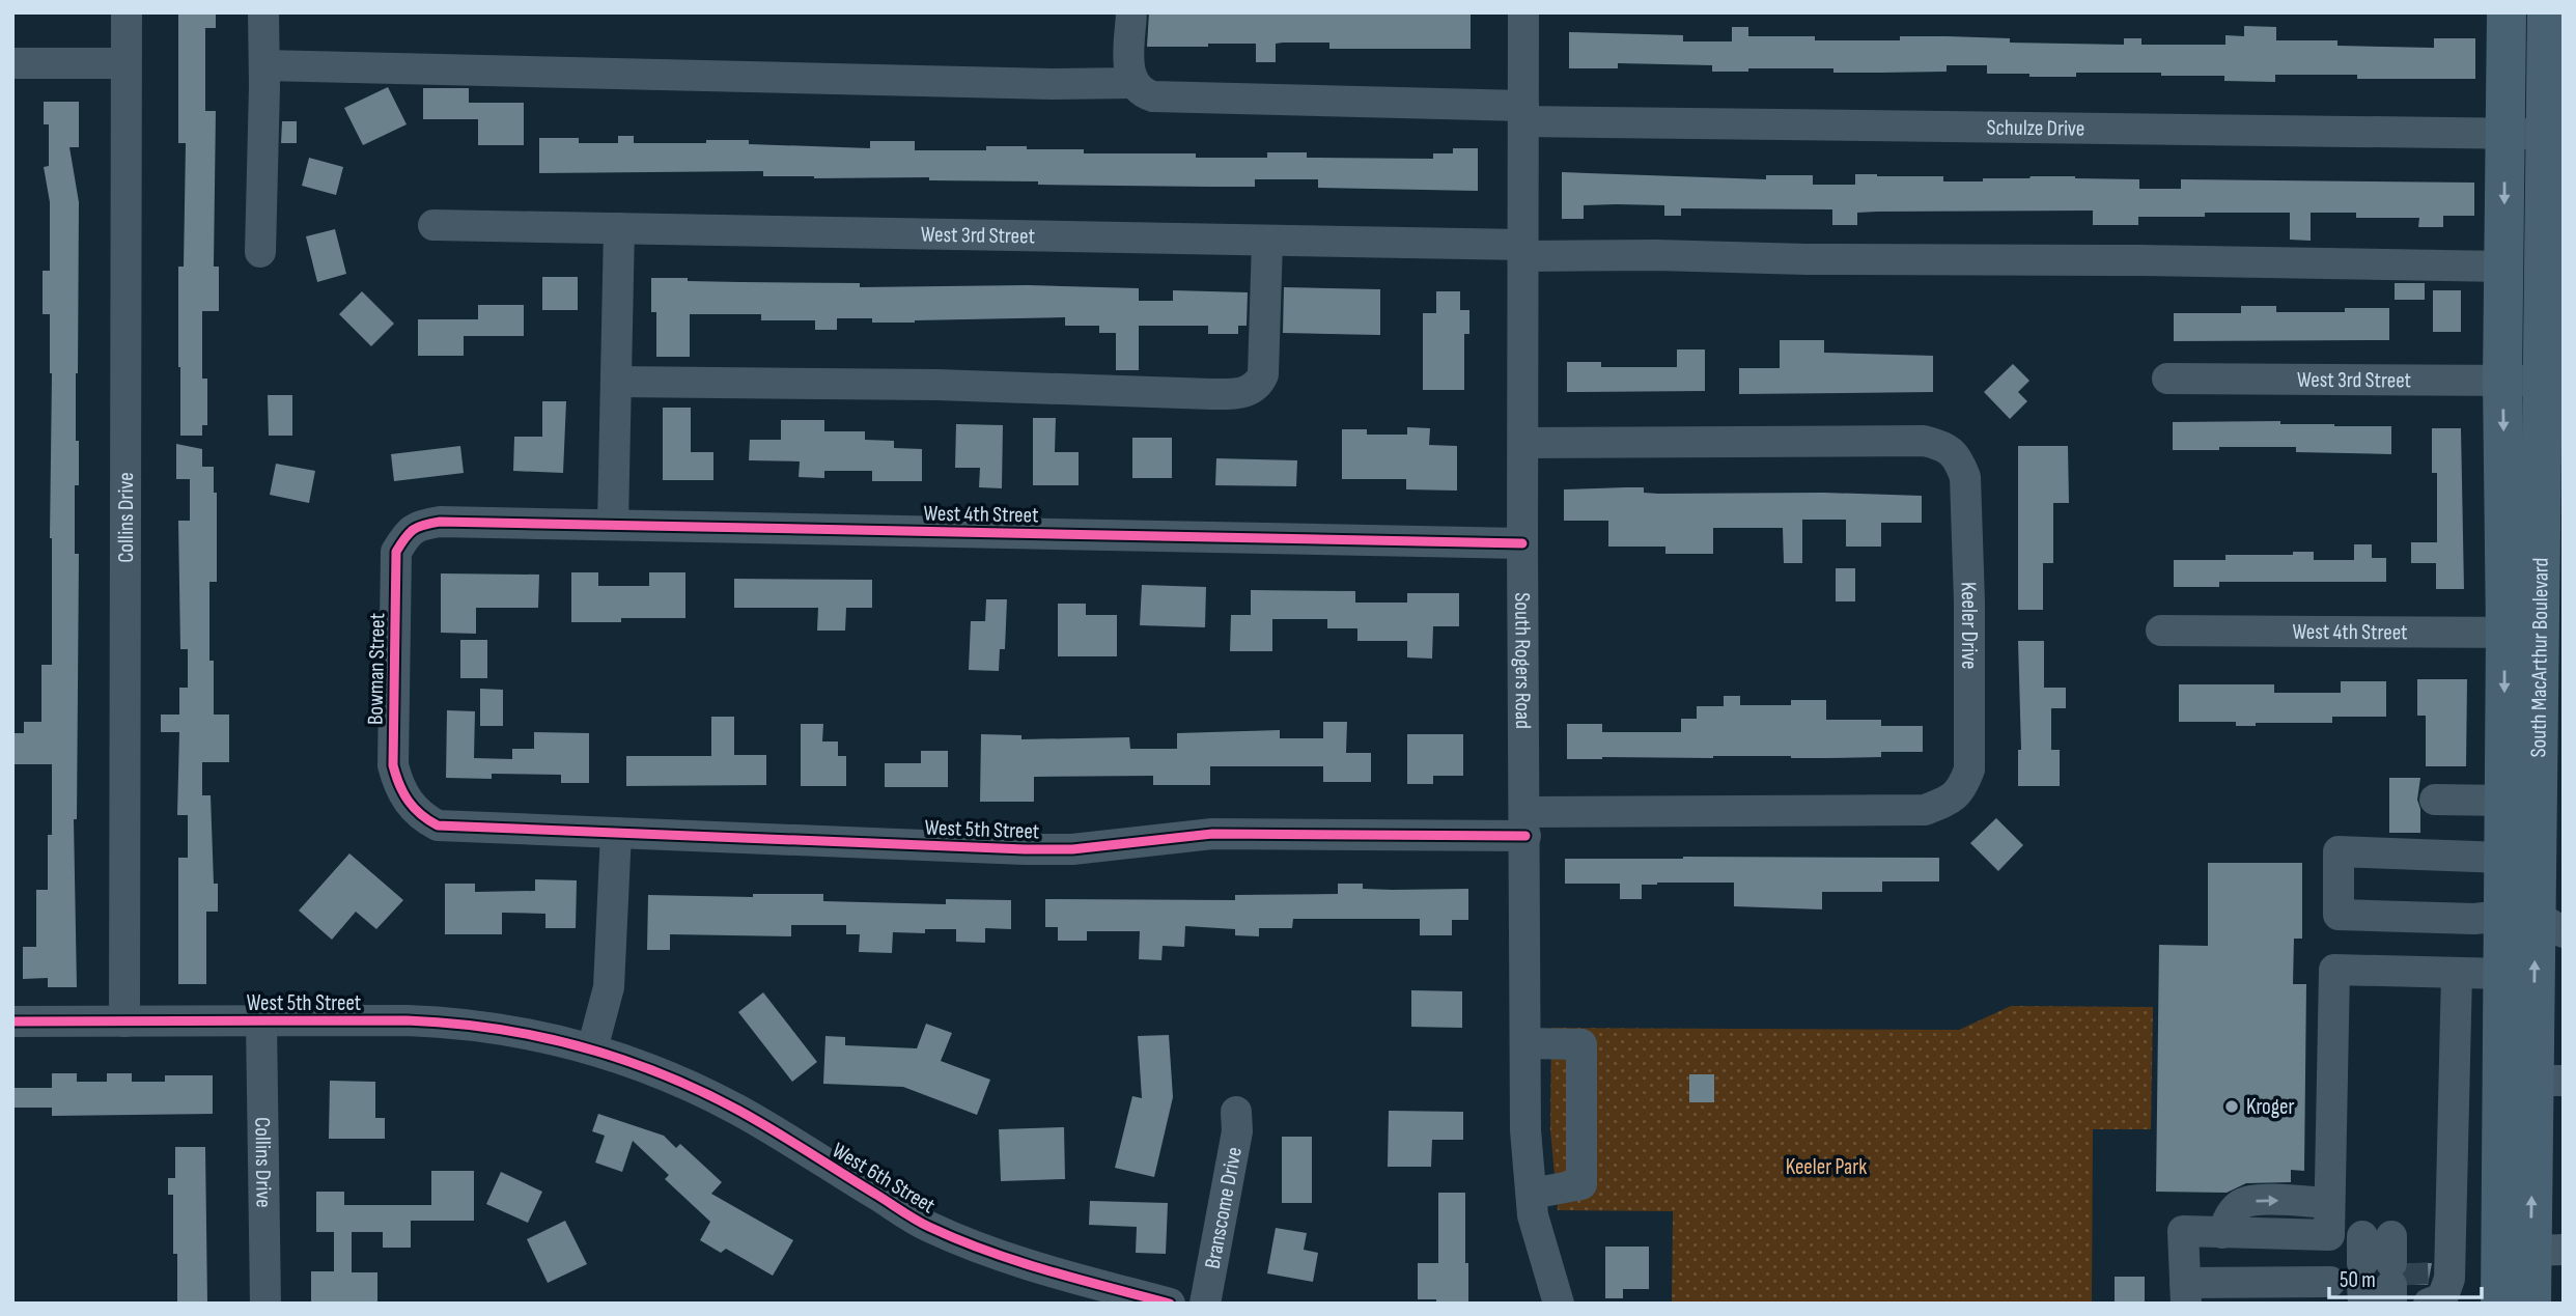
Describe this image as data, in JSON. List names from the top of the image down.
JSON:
{
  "streets": {
    "main road": ["South MacArthur Boulevard"],
    "street": [
      "Schulze Drive",
      "West 3rd Street",
      "West 4th Street",
      "Collins Drive",
      "Keeler Drive",
      "South Rogers Road",
      "Bowman Street",
      "West 5th Street",
      "West 6th Street",
      "Branscome Drive"
    ]
  },
  "crossings": [
    ["Schulze Drive", "South MacArthur Boulevard"],
    ["Schulze Drive", "South Rogers Road"],
    ["West 3rd Street", "South MacArthur Boulevard"],
    ["West 3rd Street", "South Rogers Road"],
    ["West 4th Street", "South MacArthur Boulevard"],
    ["West 4th Street", "South Rogers Road"],
    ["West 4th Street", "Bowman Street"],
    ["Collins Drive", "West 5th Street"],
    ["Keeler Drive", "South Rogers Road"],
    ["Keeler Drive", "West 5th Street"],
    ["South Rogers Road", "West 5th Street"],
    ["Bowman Street", "West 5th Street"],
    ["West 5th Street", "West 6th Street"]
  ],
  "parks": ["Keeler Park"],
  "places": ["Kroger"],
  "scale_bar": "50 m"
}
